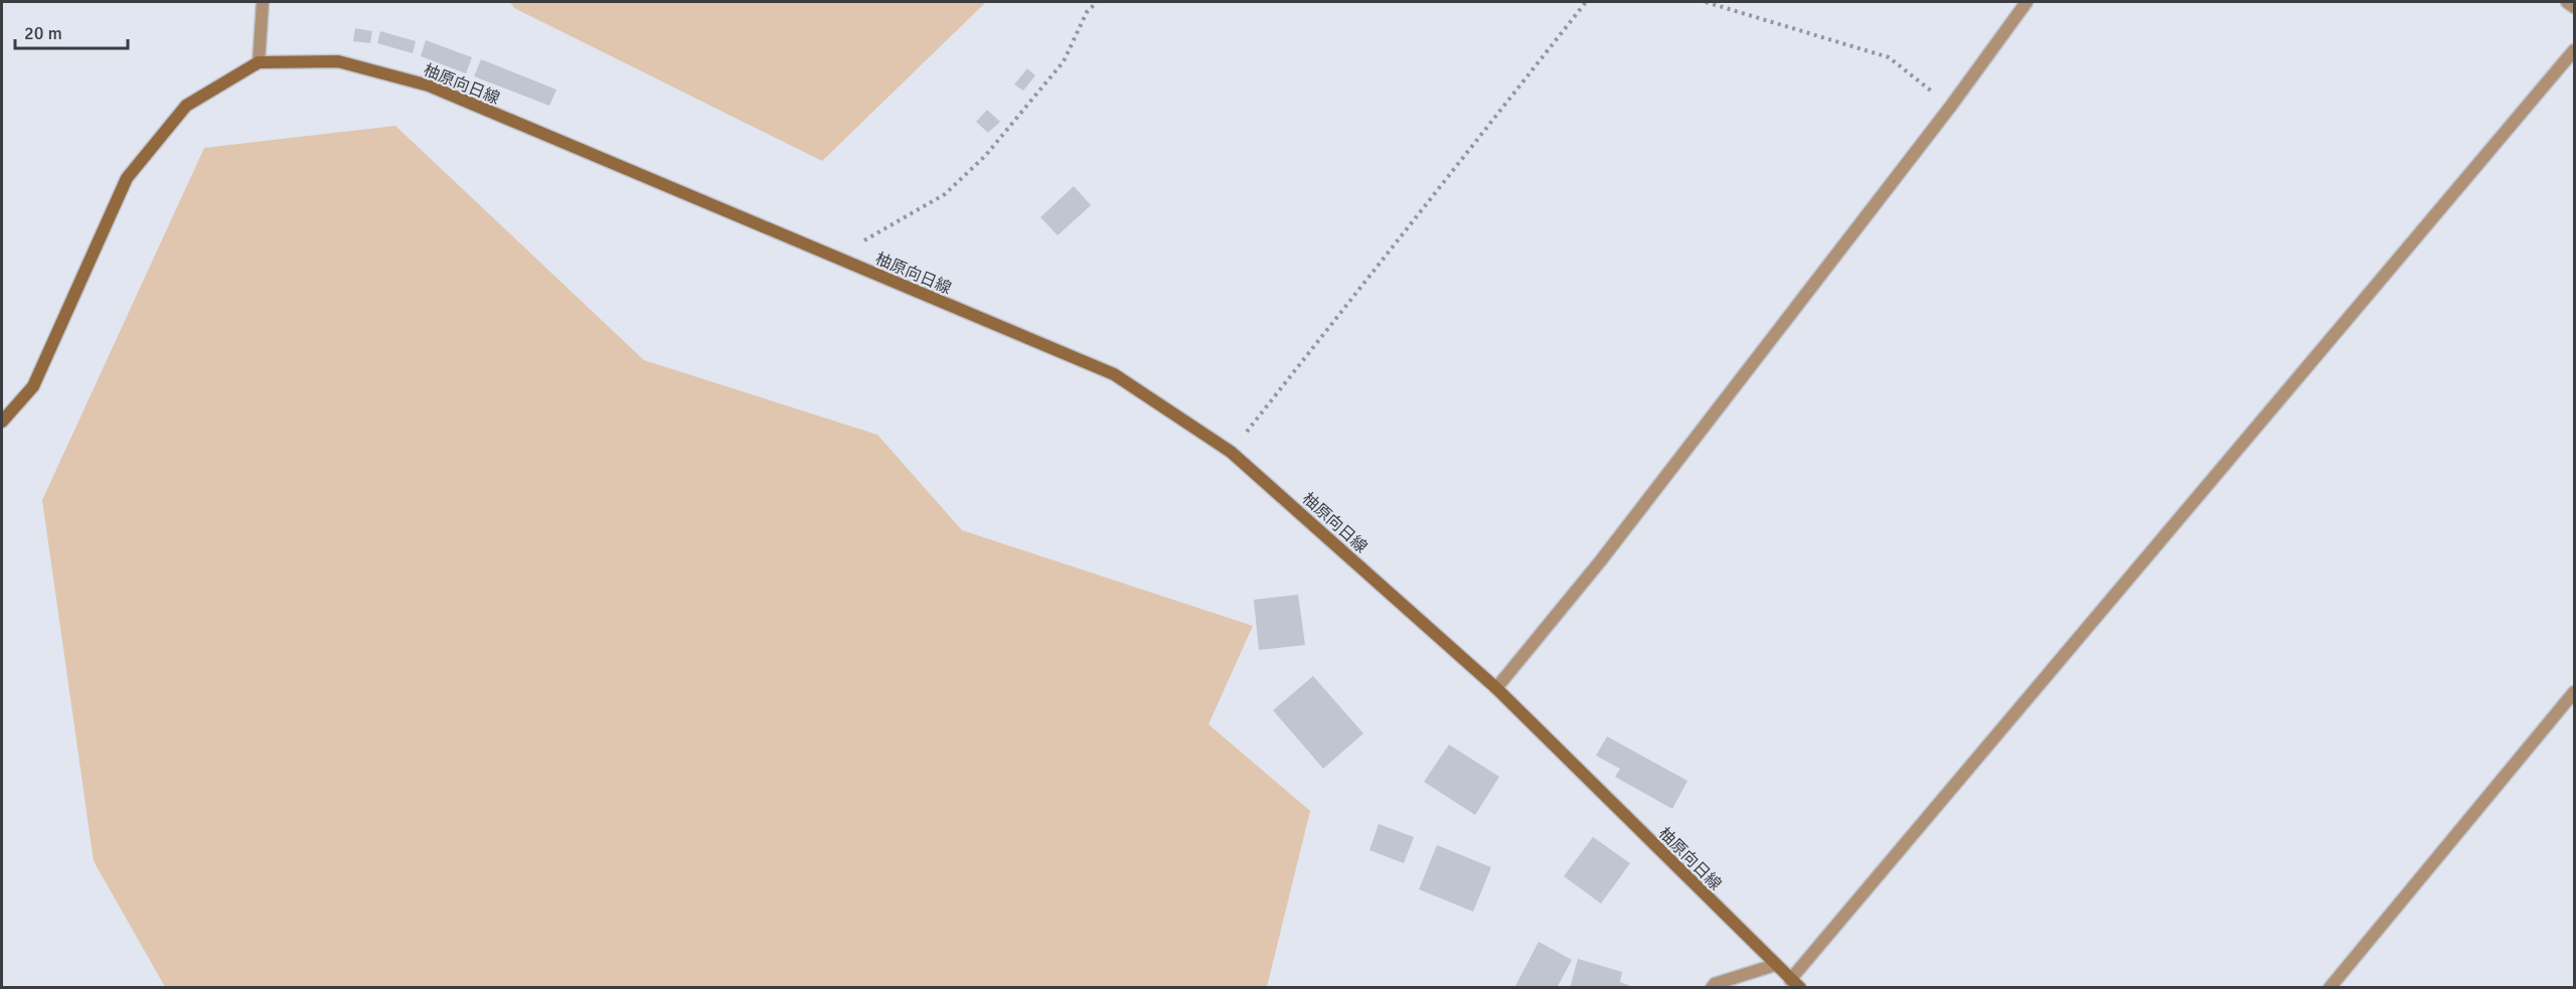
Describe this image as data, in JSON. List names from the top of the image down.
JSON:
{
  "streets": {
    "main road": ["柚原向日線"]
  },
  "scale_bar": "20 m"
}
